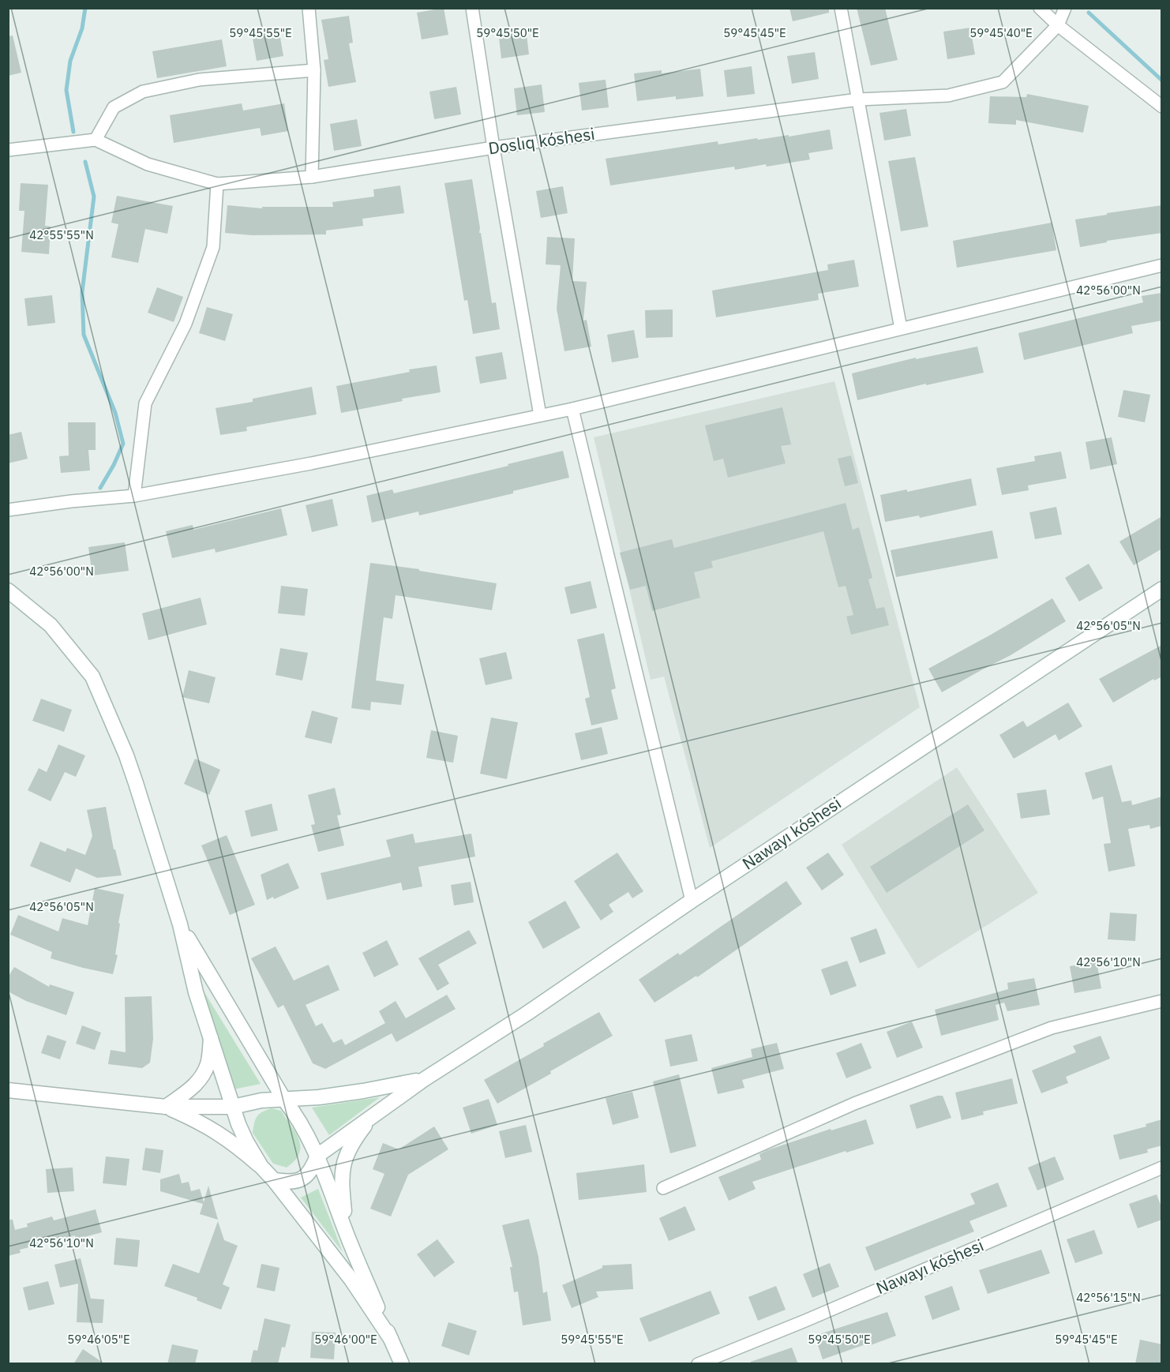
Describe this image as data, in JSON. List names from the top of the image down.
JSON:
{
  "streets": {
    "main road": ["Nawayı kóshesi"],
    "street": ["Doslıq kóshesi"]
  },
  "coordinates": [
    "59°45'55\"E",
    "59°45'50\"E",
    "59°45'45\"E",
    "59°45'40\"E",
    "42°55'55\"N",
    "42°56'00\"N",
    "42°56'05\"N",
    "42°56'10\"N",
    "42°56'15\"N",
    "59°46'05\"E",
    "59°46'00\"E"
  ]
}
